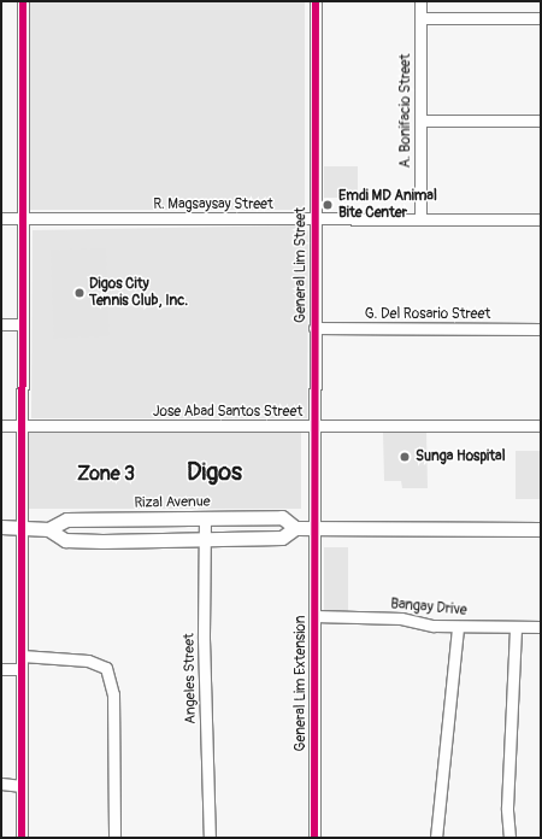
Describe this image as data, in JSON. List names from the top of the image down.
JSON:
{
  "streets": {
    "main road": ["Rizal Avenue"],
    "street": [
      "A. Bonifacio Street",
      "R. Magsaysay Street",
      "General Lim Street",
      "G. Del Rosario Street",
      "Jose Abad Santos Street",
      "Bangay Drive",
      "Angeles Street",
      "General Lim Extension"
    ]
  },
  "crossings": [
    ["A. Bonifacio Street", "R. Magsaysay Street"],
    ["R. Magsaysay Street", "General Lim Street"],
    ["General Lim Street", "G. Del Rosario Street"],
    ["General Lim Street", "Jose Abad Santos Street"],
    ["General Lim Street", "Rizal Avenue"],
    ["General Lim Street", "General Lim Extension"],
    ["Rizal Avenue", "Angeles Street"],
    ["Rizal Avenue", "General Lim Extension"],
    ["Bangay Drive", "General Lim Extension"]
  ],
  "districts": ["Digos", "Zone 3"],
  "places": ["Emdi MD Animal Bite Center", "Digos City Tennis Club, Inc.", "Sunga Hospital"]
}
